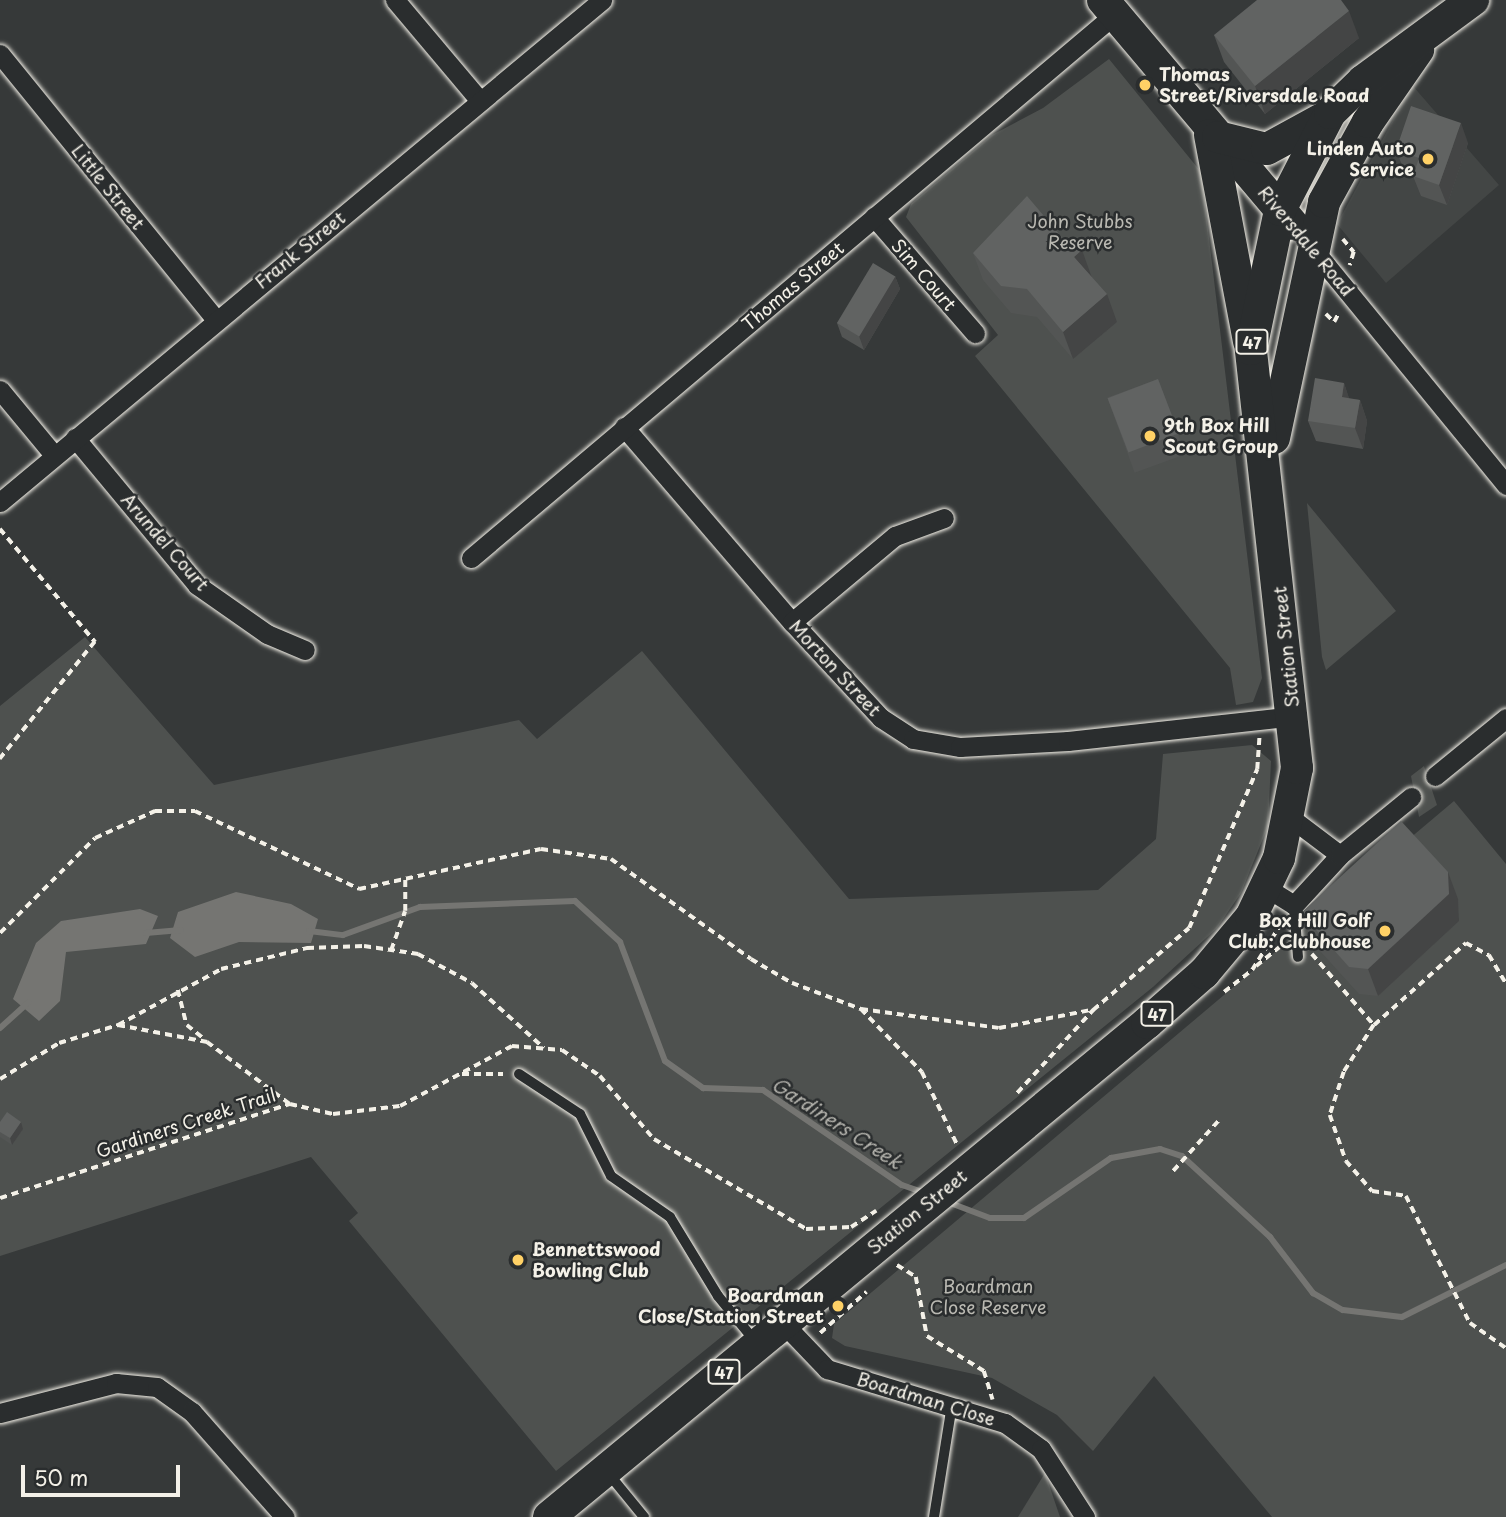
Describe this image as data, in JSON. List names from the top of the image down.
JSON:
{
  "streets": {
    "main road": ["Riversdale Road", "47", "Station Street"],
    "street": [
      "Little Street",
      "Frank Street",
      "Sim Court",
      "Thomas Street",
      "Arundel Court",
      "Morton Street",
      "Boardman Close"
    ],
    "path": ["Gardiners Creek Trail"]
  },
  "crossings": [
    ["Little Street", "Frank Street"],
    ["Riversdale Road", "Thomas Street"],
    ["Riversdale Road", "Station Street"],
    ["Frank Street", "Arundel Court"],
    ["Sim Court", "Thomas Street"],
    ["Thomas Street", "Morton Street"],
    ["Station Street", "Morton Street"],
    ["Station Street", "Gardiners Creek Trail"],
    ["Station Street", "Boardman Close"]
  ],
  "water": ["Gardiners Creek"],
  "parks": ["John Stubbs Reserve", "Boardman Close Reserve"],
  "places": [
    "Thomas Street/Riversdale Road",
    "Linden Auto Service",
    "9th Box Hill Scout Group",
    "Box Hill Golf Club: Clubhouse",
    "Bennettswood Bowling Club",
    "Boardman Close/Station Street"
  ],
  "scale_bar": "50 m"
}
